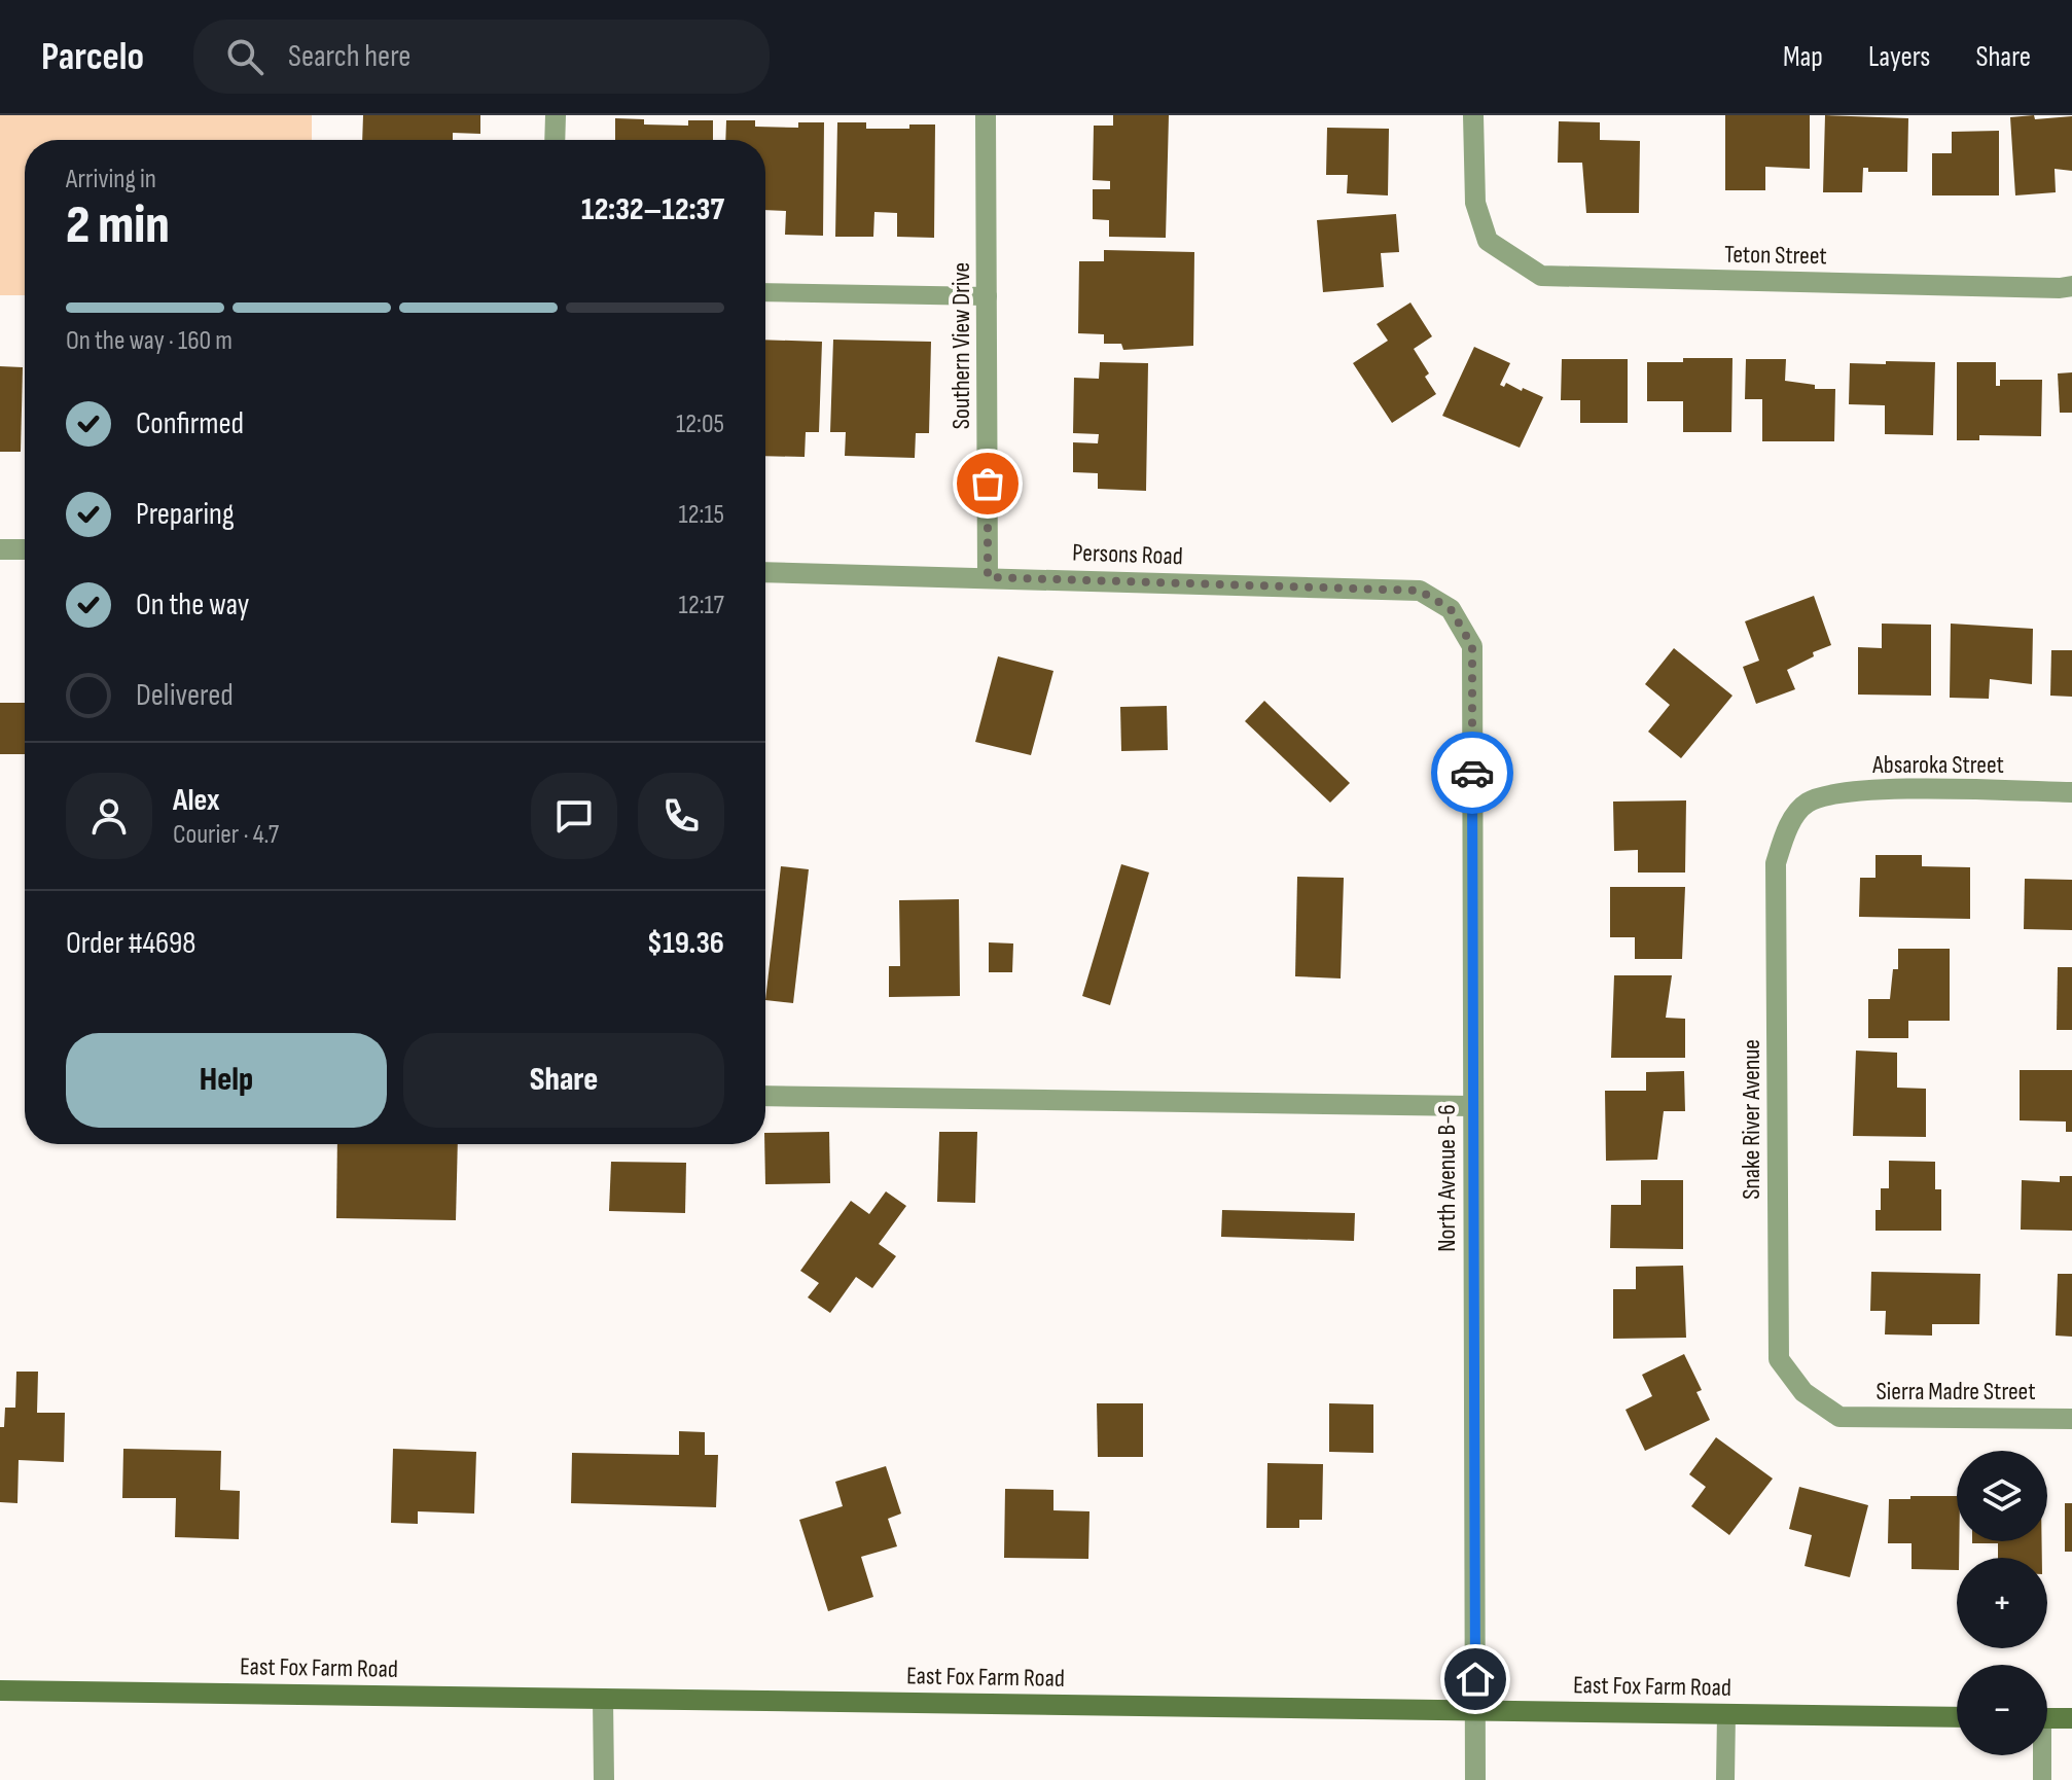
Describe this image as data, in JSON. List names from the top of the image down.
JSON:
{
  "streets": {
    "main road": ["East Fox Farm Road"],
    "street": [
      "Teton Street",
      "Southern View Drive",
      "Persons Road",
      "Absaroka Street",
      "Snake River Avenue",
      "North Avenue B-6",
      "Sierra Madre Street"
    ]
  },
  "crossings": [
    ["Southern View Drive", "Persons Road"],
    ["Persons Road", "North Avenue B-6"],
    ["Absaroka Street", "Snake River Avenue"],
    ["Snake River Avenue", "Sierra Madre Street"],
    ["North Avenue B-6", "East Fox Farm Road"]
  ],
  "page": {
    "header": "Parcelo",
    "search": "Search here",
    "nav": ["Map", "Layers", "Share"],
    "heading": ["2 min", "Arriving in", "12:32–12:37"],
    "panel": [
      "Alex",
      "Courier · 4.7",
      "Order #4698",
      "$19.36"
    ],
    "bar": "On the way · 160 m",
    "list": [
      ["Confirmed", "12:05"],
      ["Preparing", "12:15"],
      ["On the way", "12:17"],
      "Delivered"
    ],
    "buttons": ["Help", "Share"],
    "map_buttons": ["+", "−"]
  }
}
